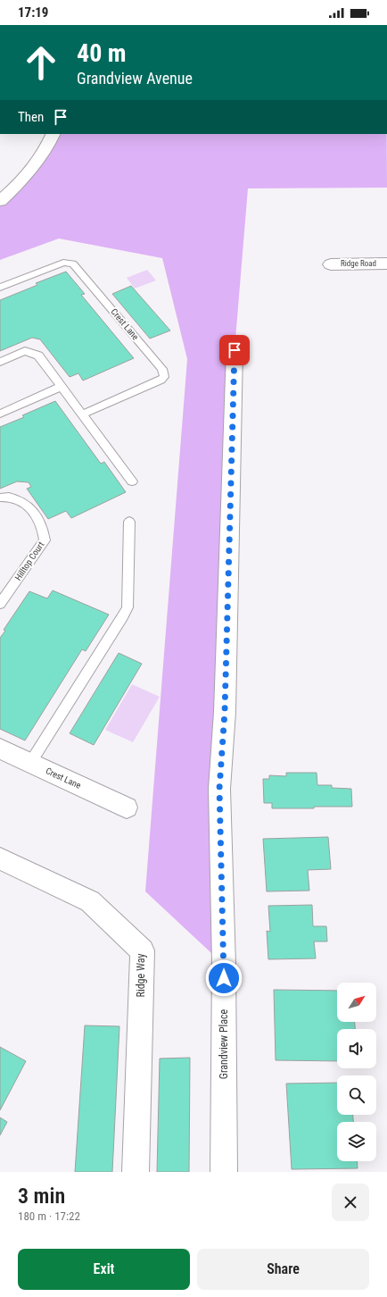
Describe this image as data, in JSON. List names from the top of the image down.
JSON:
{
  "streets": {
    "street": [
      "Ridge Road",
      "Crest Lane",
      "Ridge Way",
      "Grandview Place"
    ],
    "lane": ["Hilltop Court"]
  },
  "north": "top right",
  "page": {
    "status": "17:19",
    "turn": ["40 m", "Grandview Avenue"],
    "then": "Then",
    "heading": ["3 min", "180 m · 17:22"],
    "buttons": ["Exit", "Share"]
  }
}
